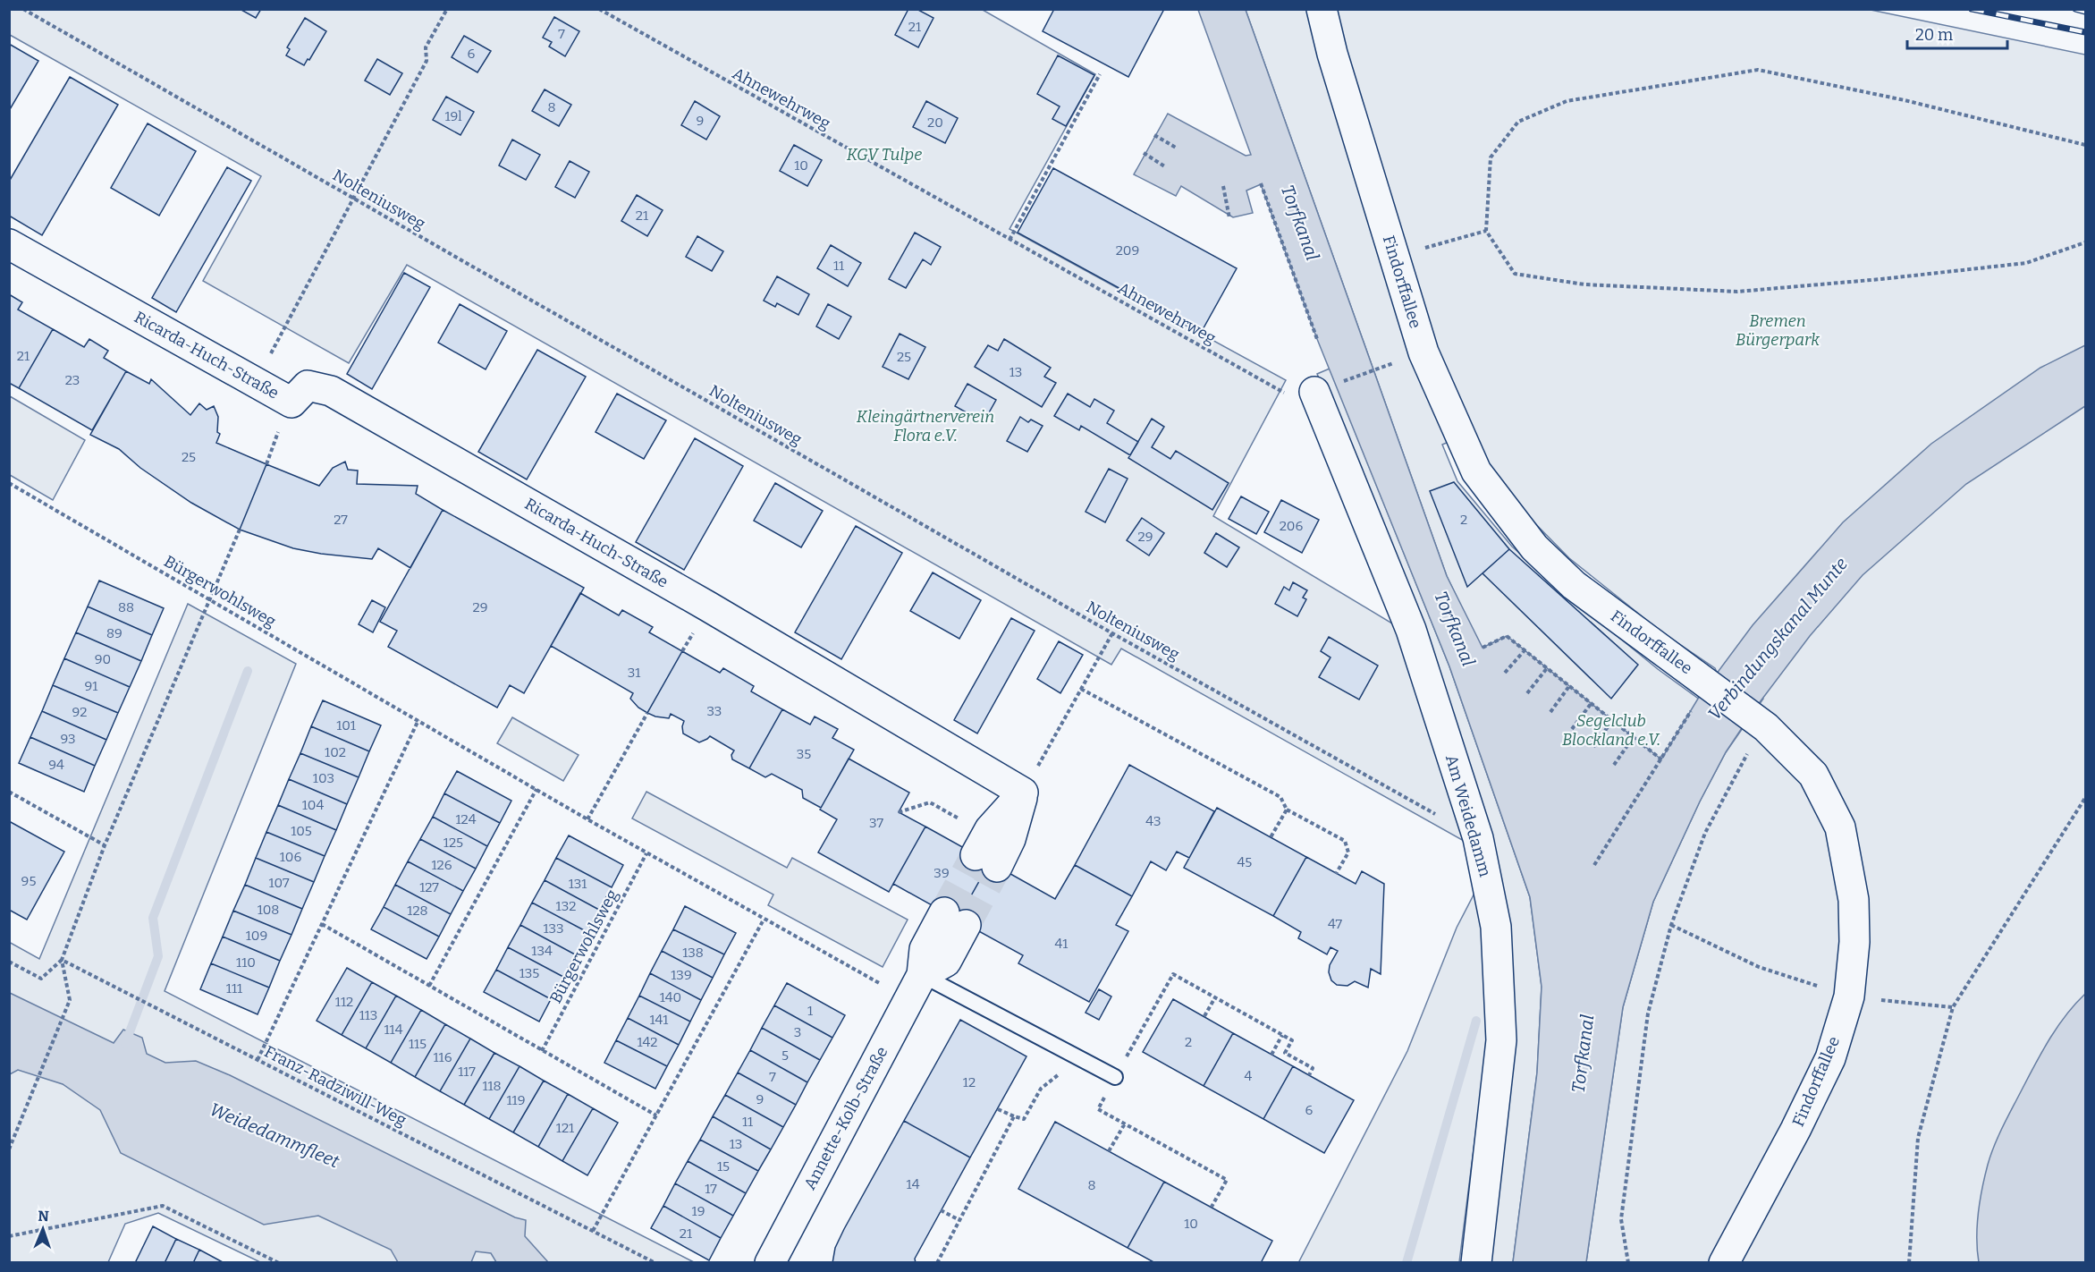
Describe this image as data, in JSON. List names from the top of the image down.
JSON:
{
  "streets": {
    "street": [
      "Findorffallee",
      "Ricarda-Huch-Straße",
      "Am Weidedamm",
      "Annette-Kolb-Straße"
    ],
    "path": [
      "Ahnewehrweg",
      "Nolteniusweg",
      "Bürgerwohlsweg",
      "Franz-Radziwill-Weg"
    ]
  },
  "crossings": [
    ["Ahnewehrweg", "Am Weidedamm"],
    ["Nolteniusweg", "Am Weidedamm"],
    ["Bürgerwohlsweg", "Annette-Kolb-Straße"]
  ],
  "water": ["Torfkanal", "Verbindungskanal Munte", "Weidedammfleet"],
  "parks": [
    "KGV Tulpe",
    "Bremen Bürgerpark",
    "Kleingärtnerverein Flora e.V.",
    "Segelclub Blockland e.V."
  ],
  "house_numbers": [
    "21",
    "7",
    "6",
    "8",
    "19l",
    "9",
    "20",
    "10",
    "21",
    "209",
    "11",
    "21",
    "25",
    "13",
    "23",
    "25",
    "27",
    "2",
    "206",
    "29",
    "88",
    "29",
    "89",
    "90",
    "31",
    "91",
    "33",
    "92",
    "101",
    "93",
    "102",
    "35",
    "94",
    "103",
    "104",
    "124",
    "43",
    "37",
    "105",
    "125",
    "106",
    "45",
    "126",
    "39",
    "95",
    "107",
    "131",
    "127",
    "132",
    "108",
    "128",
    "47",
    "133",
    "109",
    "41",
    "134",
    "138",
    "110",
    "135",
    "139",
    "111",
    "140",
    "112",
    "1",
    "113",
    "141",
    "114",
    "3",
    "142",
    "2",
    "115",
    "5",
    "116",
    "117",
    "4",
    "7",
    "12",
    "118",
    "9",
    "119",
    "6",
    "11",
    "121",
    "13",
    "15",
    "14",
    "8",
    "17",
    "19",
    "10",
    "21"
  ],
  "scale_bar": "20 m",
  "north": "top"
}
